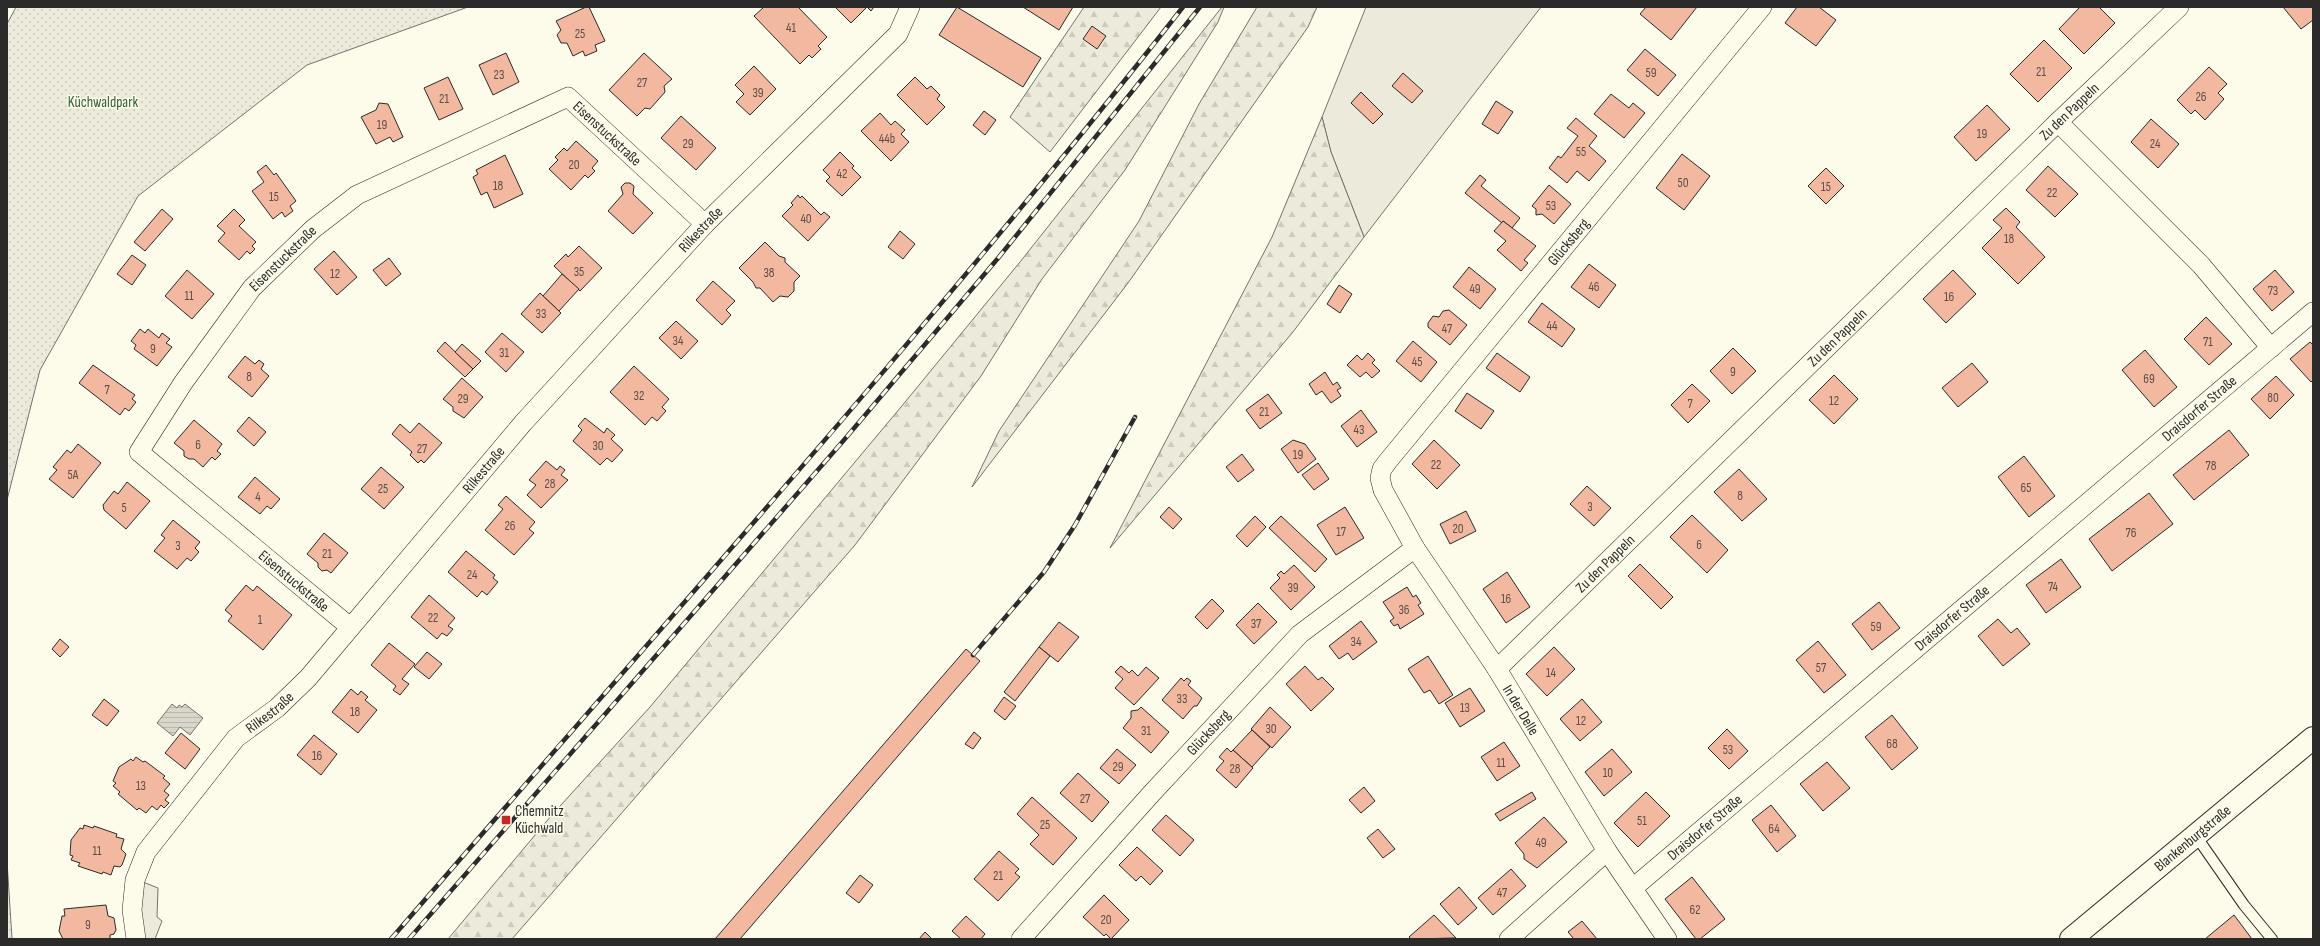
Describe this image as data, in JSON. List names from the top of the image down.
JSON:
{
  "streets": {
    "main road": ["Blankenburgstraße"],
    "street": [
      "Zu den Pappeln",
      "Eisenstuckstraße",
      "Rilkestraße",
      "Glücksberg",
      "Draisdorfer Straße",
      "In der Delle"
    ]
  },
  "crossings": [
    ["Zu den Pappeln", "In der Delle"],
    ["Eisenstuckstraße", "Rilkestraße"],
    ["Glücksberg", "In der Delle"],
    ["Draisdorfer Straße", "In der Delle"]
  ],
  "parks": ["Küchwaldpark"],
  "places": {
    "transit": ["Chemnitz Küchwald"]
  },
  "house_numbers": [
    "41",
    "25",
    "21",
    "59",
    "23",
    "27",
    "39",
    "26",
    "21",
    "19",
    "19",
    "44b",
    "29",
    "24",
    "55",
    "20",
    "42",
    "50",
    "18",
    "15",
    "22",
    "15",
    "53",
    "40",
    "18",
    "35",
    "38",
    "12",
    "46",
    "49",
    "73",
    "11",
    "16",
    "33",
    "44",
    "47",
    "34",
    "71",
    "9",
    "31",
    "45",
    "9",
    "8",
    "69",
    "7",
    "32",
    "80",
    "29",
    "12",
    "7",
    "21",
    "43",
    "6",
    "30",
    "27",
    "19",
    "22",
    "78",
    "5A",
    "28",
    "65",
    "25",
    "8",
    "4",
    "3",
    "5",
    "26",
    "20",
    "17",
    "76",
    "6",
    "3",
    "21",
    "24",
    "74",
    "39",
    "16",
    "36",
    "22",
    "1",
    "37",
    "59",
    "34",
    "57",
    "14",
    "33",
    "13",
    "18",
    "12",
    "30",
    "31",
    "68",
    "53",
    "16",
    "11",
    "29",
    "28",
    "10",
    "13",
    "27",
    "51",
    "25",
    "64",
    "49",
    "11",
    "21",
    "47",
    "62",
    "20",
    "9"
  ]
}
